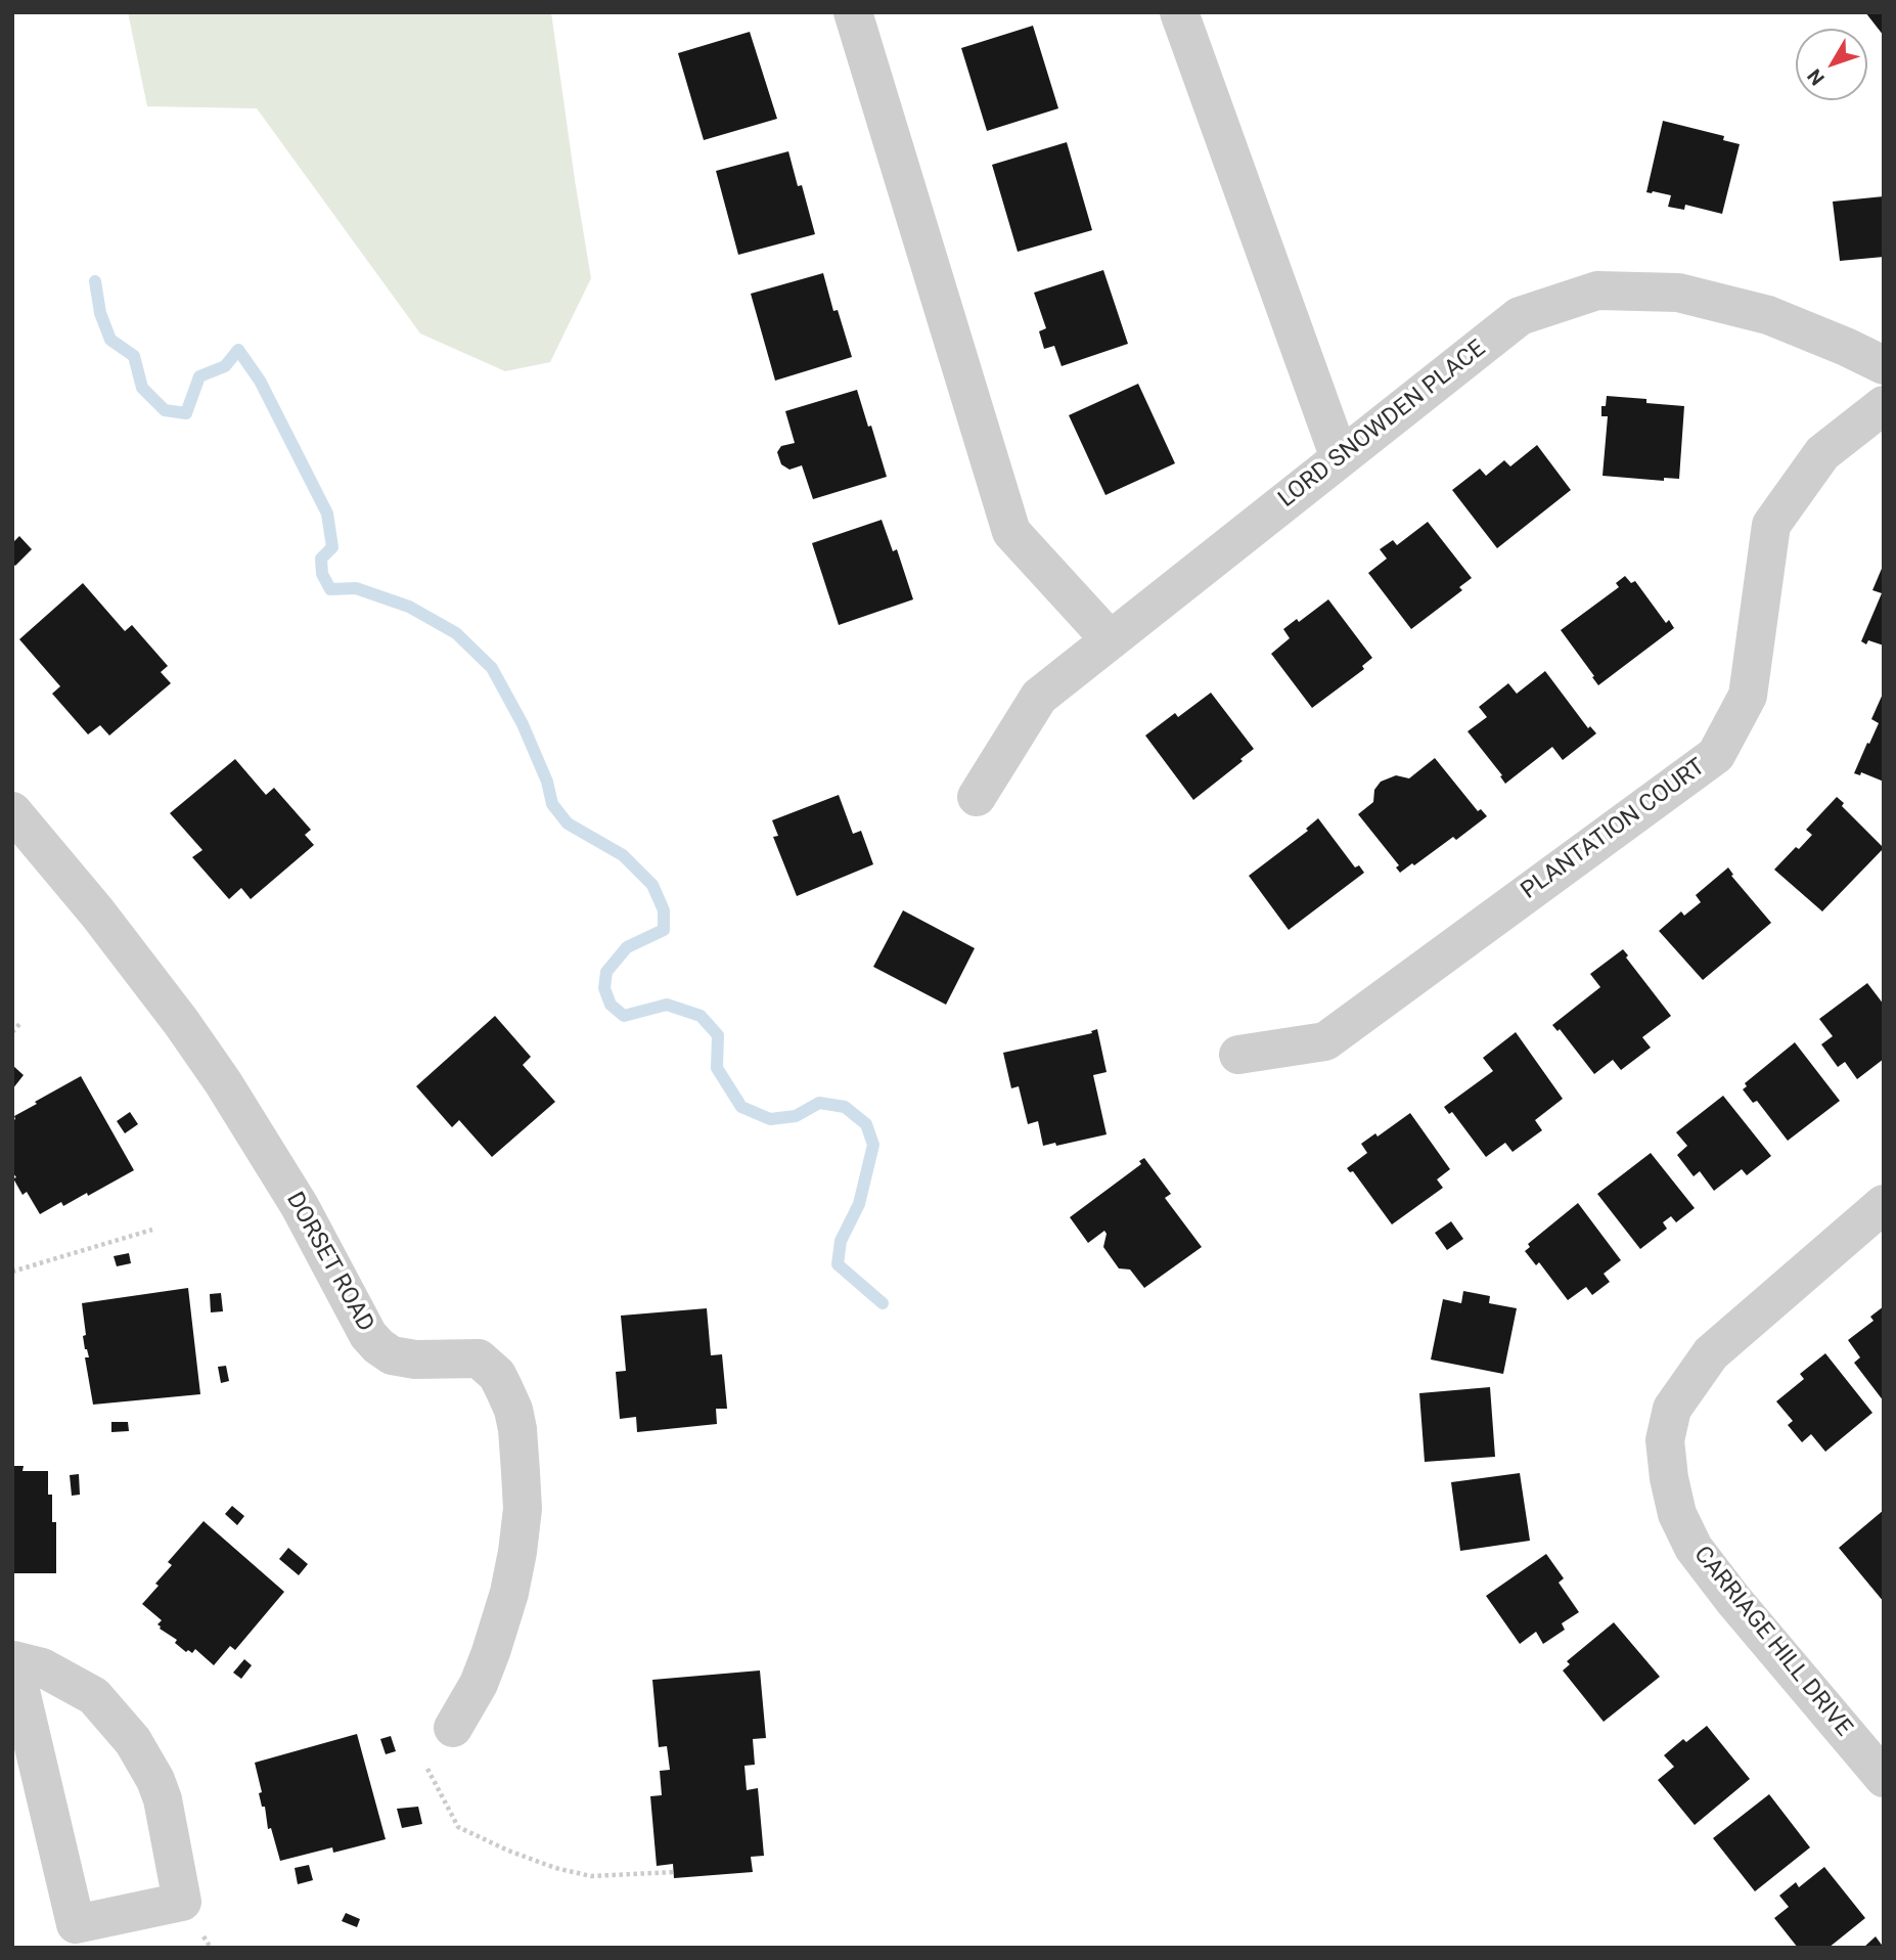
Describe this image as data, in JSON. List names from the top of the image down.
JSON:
{
  "streets": {
    "street": [
      "LORD SNOWDEN PLACE",
      "PLANTATION COURT",
      "DORSET ROAD",
      "CARRIAGE HILL DRIVE"
    ]
  },
  "north": "bottom left"
}
